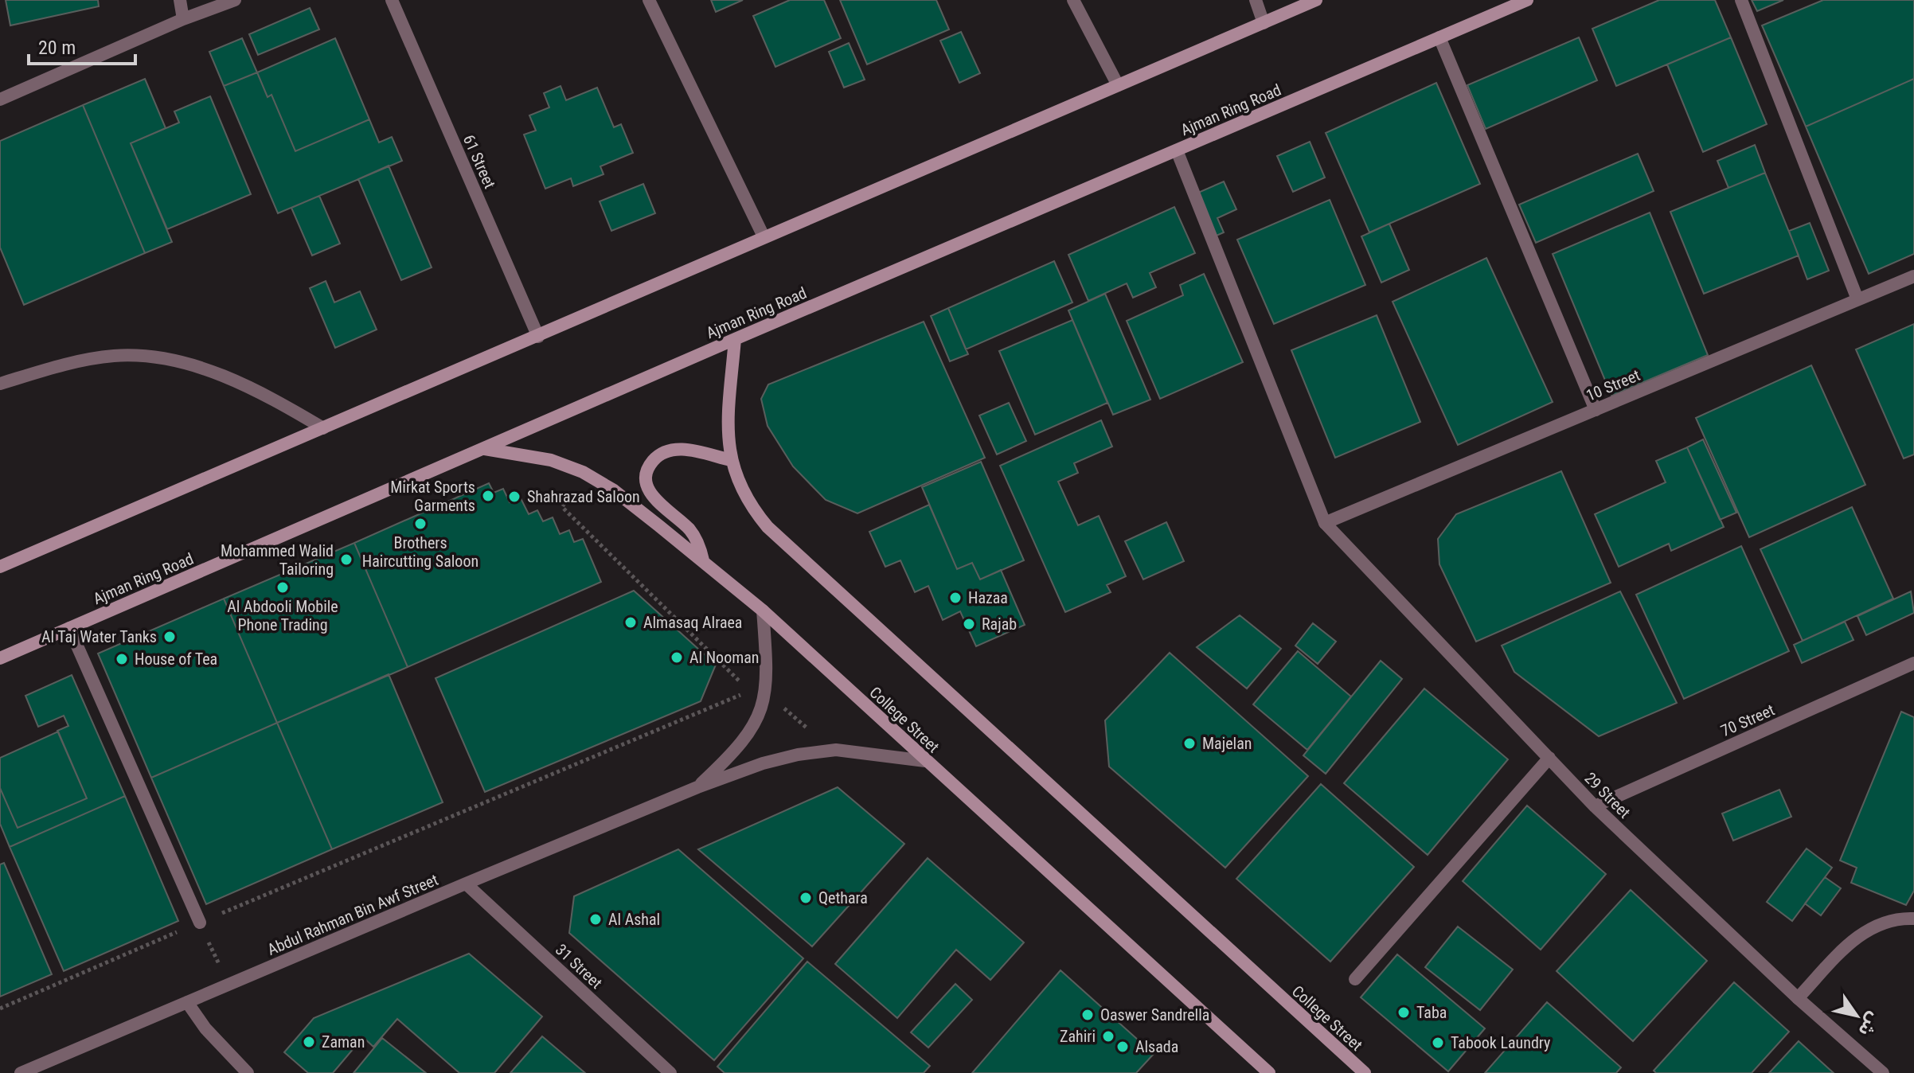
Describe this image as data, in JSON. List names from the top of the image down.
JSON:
{
  "streets": {
    "main road": ["Ajman Ring Road", "College Street"],
    "street": [
      "61 Street",
      "10 Street",
      "70 Street",
      "29 Street",
      "Abdul Rahman Bin Awf Street",
      "31 Street"
    ]
  },
  "crossings": [
    ["Ajman Ring Road", "College Street"],
    ["10 Street", "29 Street"],
    ["College Street", "Abdul Rahman Bin Awf Street"],
    ["70 Street", "29 Street"],
    ["Abdul Rahman Bin Awf Street", "31 Street"]
  ],
  "places": [
    "Mirkat Sports Garments",
    "Shahrazad Saloon",
    "Brothers Haircutting Saloon",
    "Mohammed Walid Tailoring",
    "Al Abdooli Mobile Phone Trading",
    "Hazaa",
    "Almasaq Alraea",
    "Rajab",
    "Al Taj Water Tanks",
    "Al Nooman",
    "House of Tea",
    "Majelan",
    "Qethara",
    "Al Ashal",
    "Taba",
    "Oaswer Sandrella",
    "Zahiri",
    "Zaman",
    "Tabook Laundry",
    "Alsada"
  ],
  "scale_bar": "20 m",
  "north": "bottom right"
}
